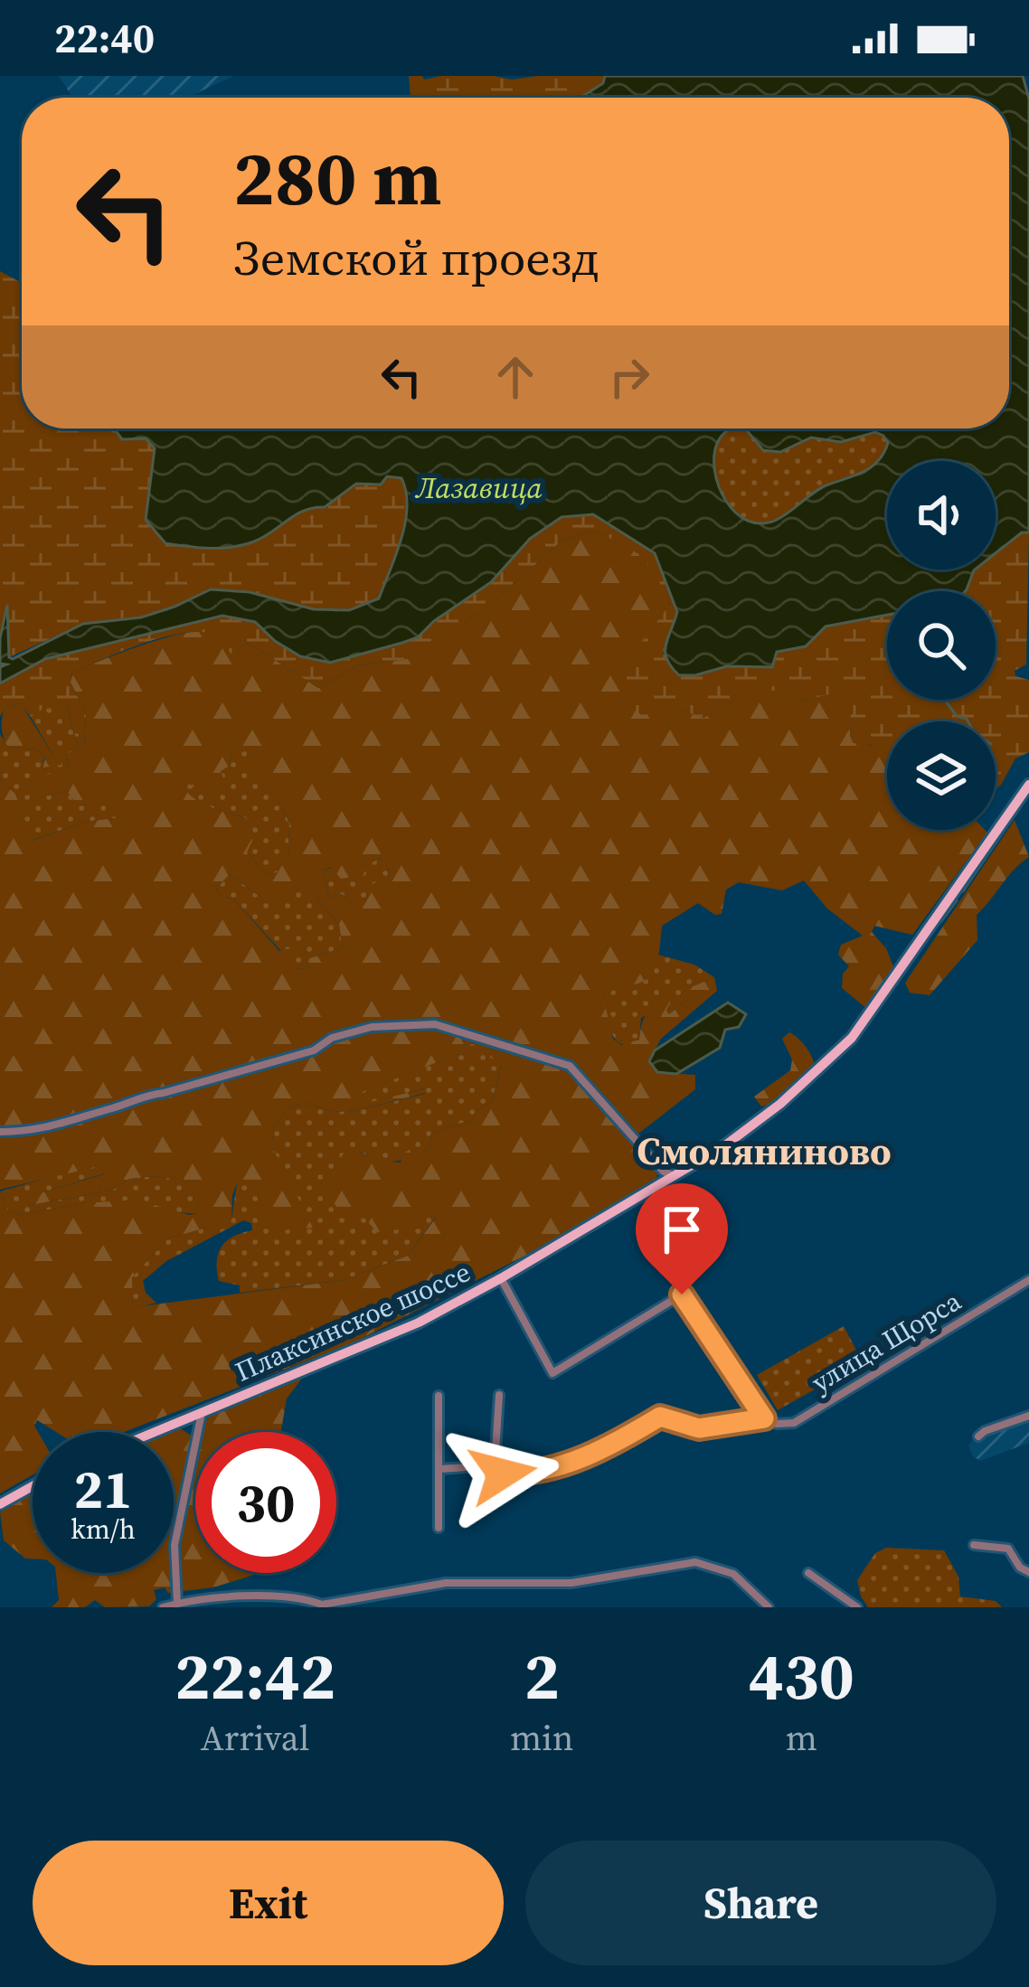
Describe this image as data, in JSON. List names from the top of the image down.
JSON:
{
  "streets": {
    "main road": ["Плаксинское шоссе"],
    "street": ["улица Щорса"]
  },
  "districts": ["Смоляниново"],
  "water": ["Лазавица"],
  "page": {
    "status": "22:40",
    "turn": ["280 m", "Земской проезд"],
    "speed": "21 km/h",
    "limit": "30",
    "eta": [
      "22:42",
      "Arrival",
      "2",
      "min",
      "430",
      "m"
    ],
    "buttons": ["Exit", "Share"]
  }
}
